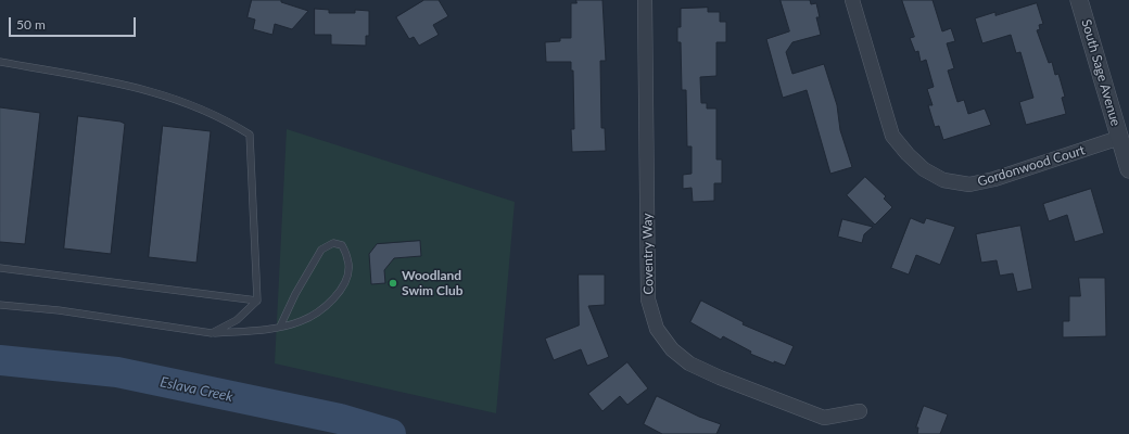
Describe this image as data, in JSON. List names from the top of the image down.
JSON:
{
  "streets": {
    "street": ["South Sage Avenue", "Gordonwood Court", "Coventry Way"]
  },
  "crossings": [
    ["South Sage Avenue", "Gordonwood Court"]
  ],
  "water": ["Eslava Creek"],
  "places": ["Woodland Swim Club"],
  "scale_bar": "50 m"
}
